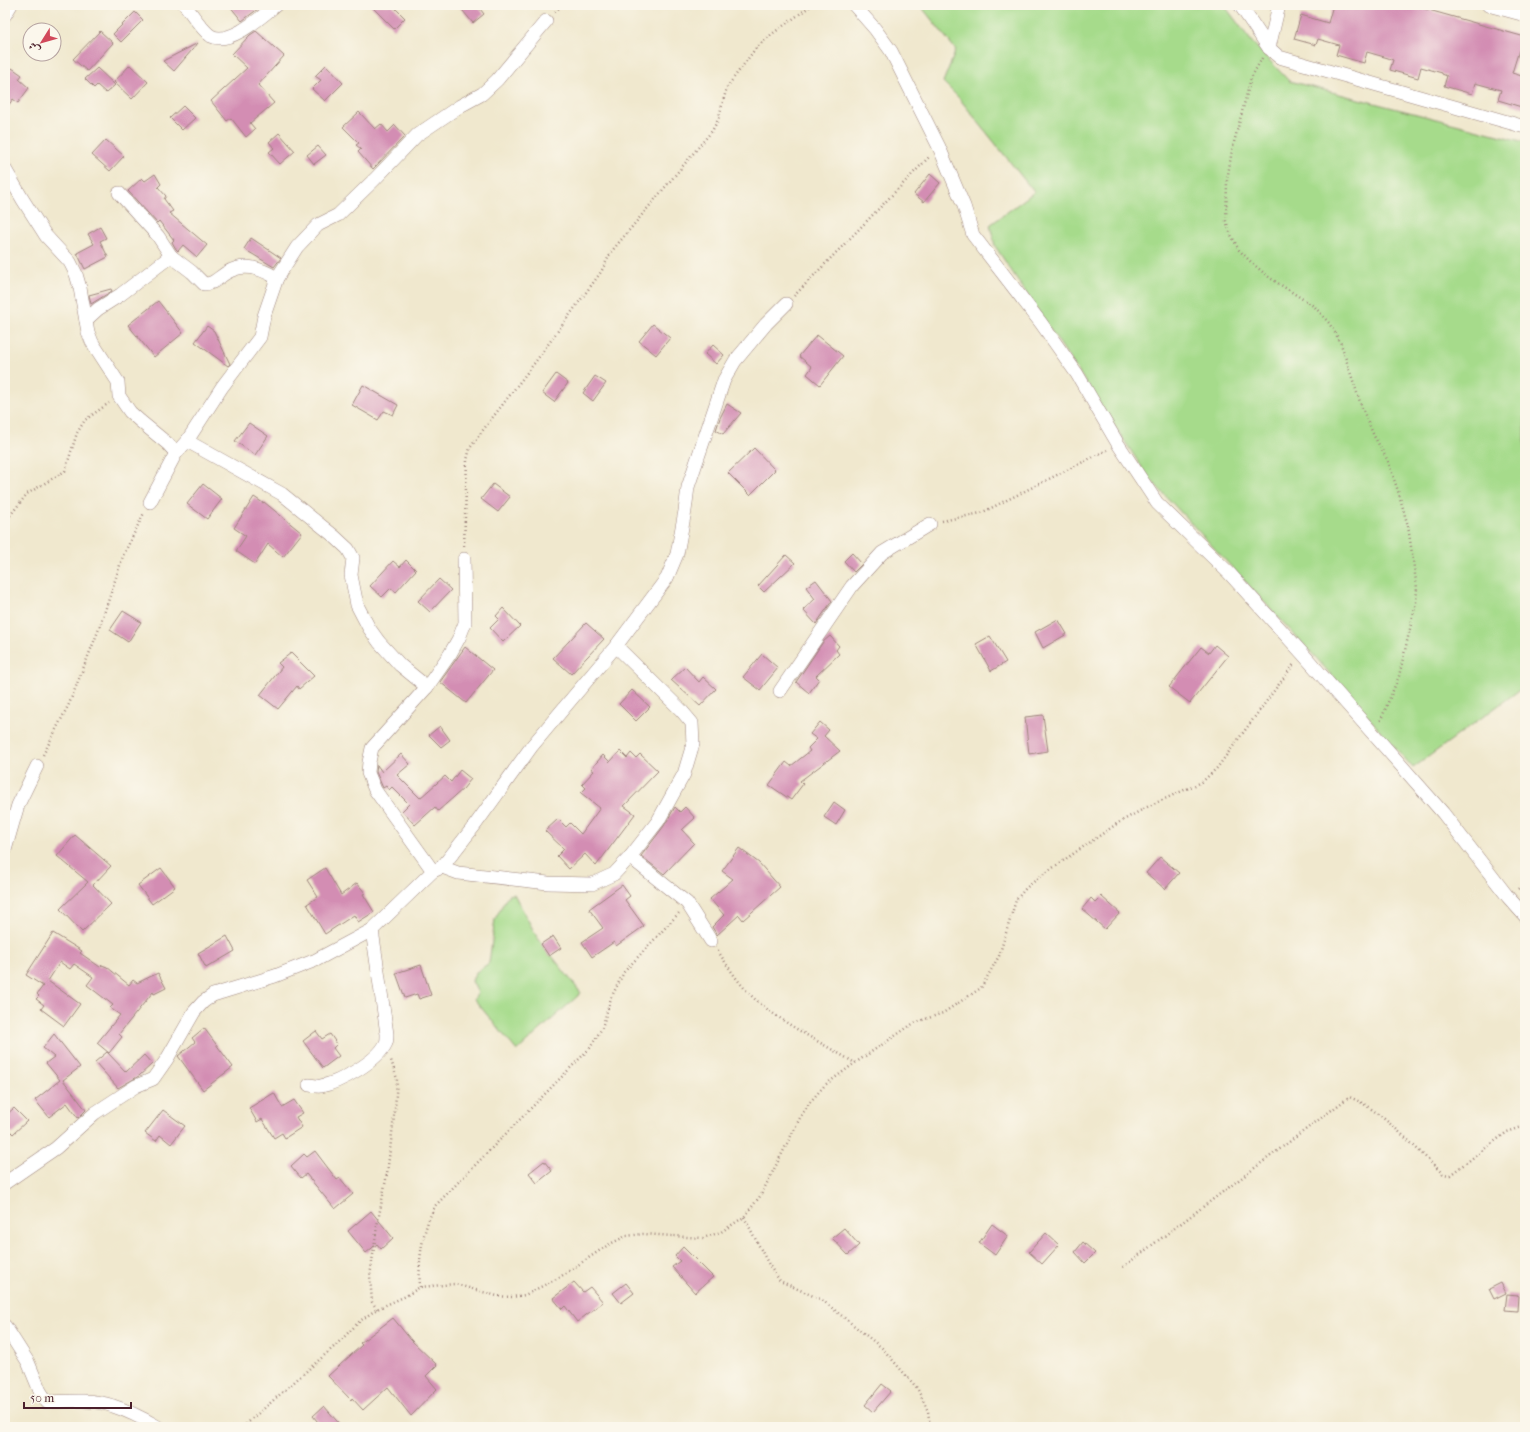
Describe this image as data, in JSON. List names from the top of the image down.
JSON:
{
  "scale_bar": "50 m",
  "north": "bottom left"
}
